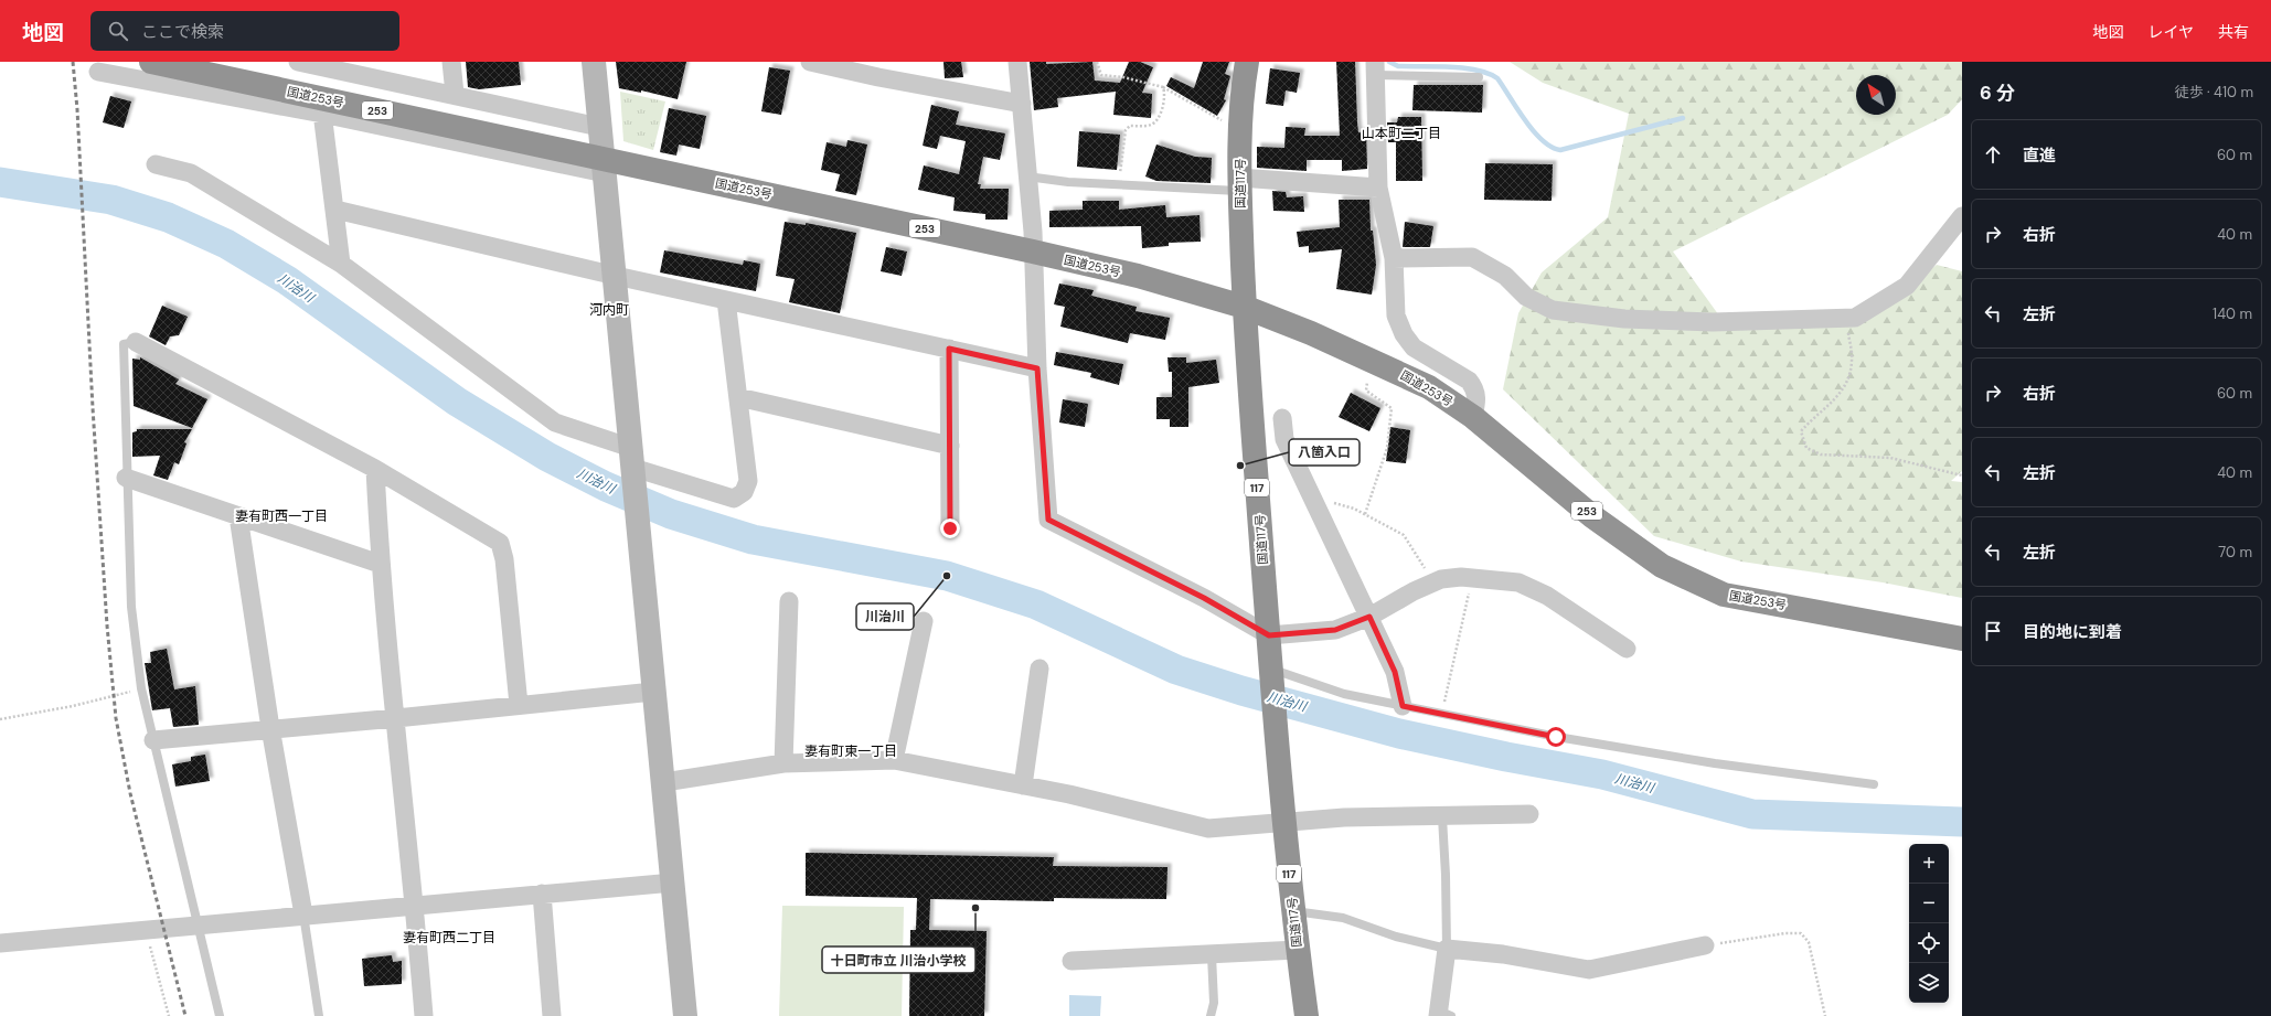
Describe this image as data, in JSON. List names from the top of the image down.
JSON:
{
  "streets": {
    "highway": [
      "国道253号",
      "253",
      "国道117号",
      "117"
    ]
  },
  "crossings": [
    ["国道253号", "国道117号"]
  ],
  "districts": [
    "山本町二丁目",
    "河内町",
    "妻有町西一丁目",
    "妻有町東一丁目",
    "妻有町西二丁目"
  ],
  "water": ["川治川"],
  "places": ["八箇入口", "川治川", "十日町市立 川治小学校"],
  "north": "top left",
  "page": {
    "header": "地図",
    "search": "ここで検索",
    "nav": ["地図", "レイヤ", "共有"],
    "heading": ["6 分", "徒歩 · 410 m"],
    "list": [
      ["直進", "60 m"],
      ["右折", "40 m"],
      ["左折", "140 m"],
      ["右折", "60 m"],
      ["左折", "40 m"],
      ["左折", "70 m"],
      "目的地に到着"
    ],
    "map_buttons": ["+", "−"]
  }
}
